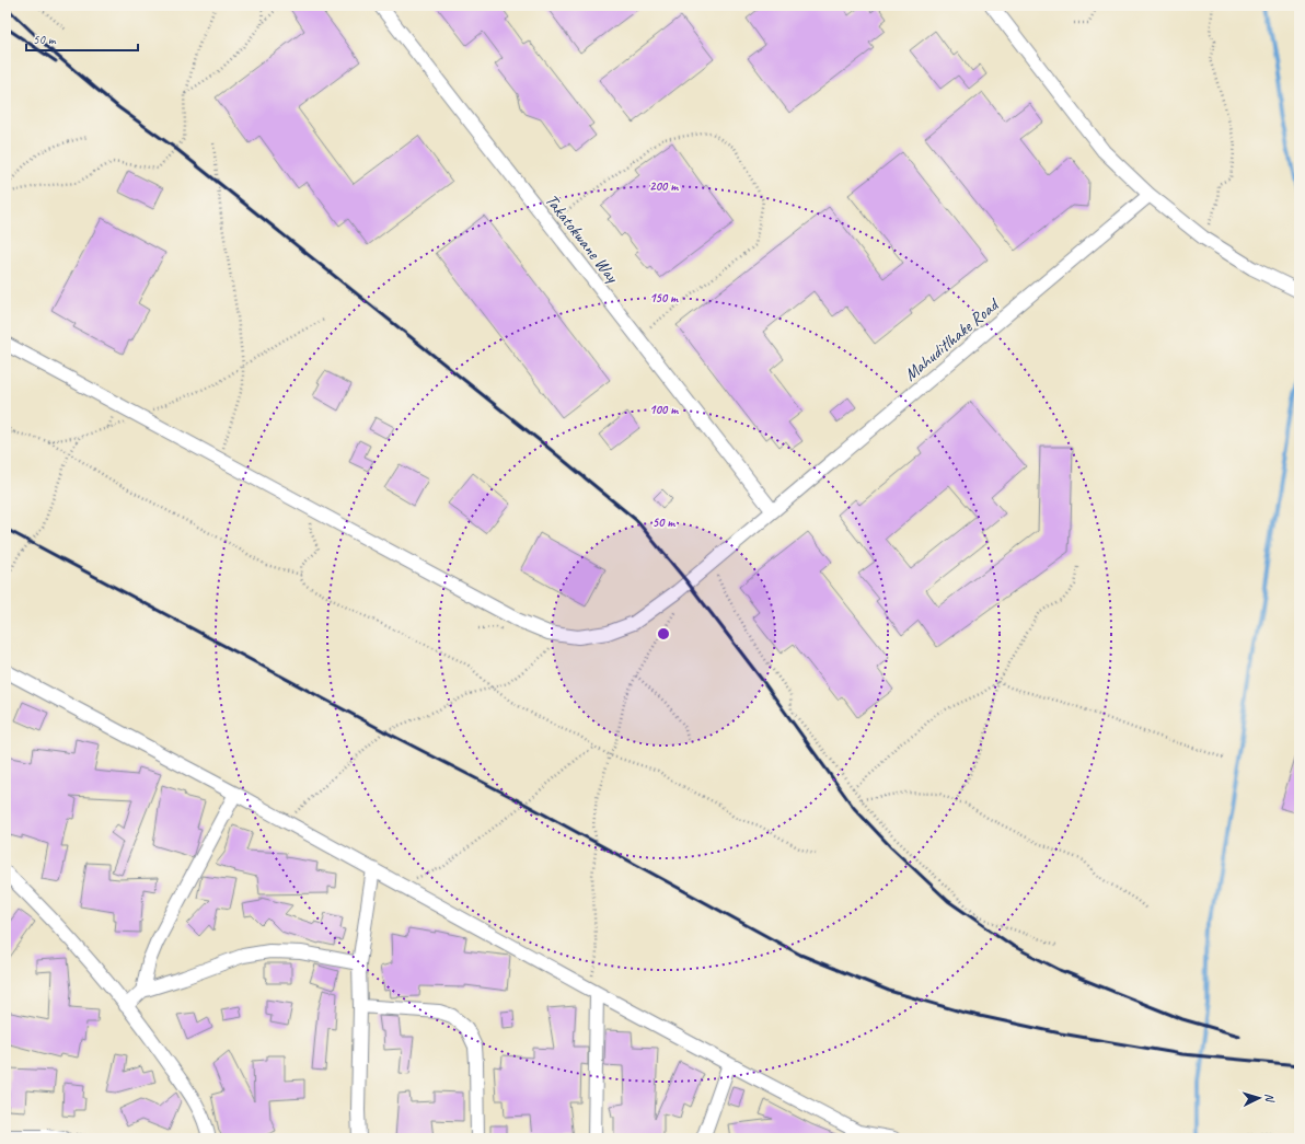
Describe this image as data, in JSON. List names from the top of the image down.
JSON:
{
  "streets": {
    "street": ["Takatokwane Way", "Mahuditlhake Road"]
  },
  "crossings": [
    ["Takatokwane Way", "Mahuditlhake Road"]
  ],
  "scale_bar": "50 m",
  "north": "right",
  "rings": [
    "200 m",
    "150 m",
    "100 m",
    "50 m"
  ]
}
